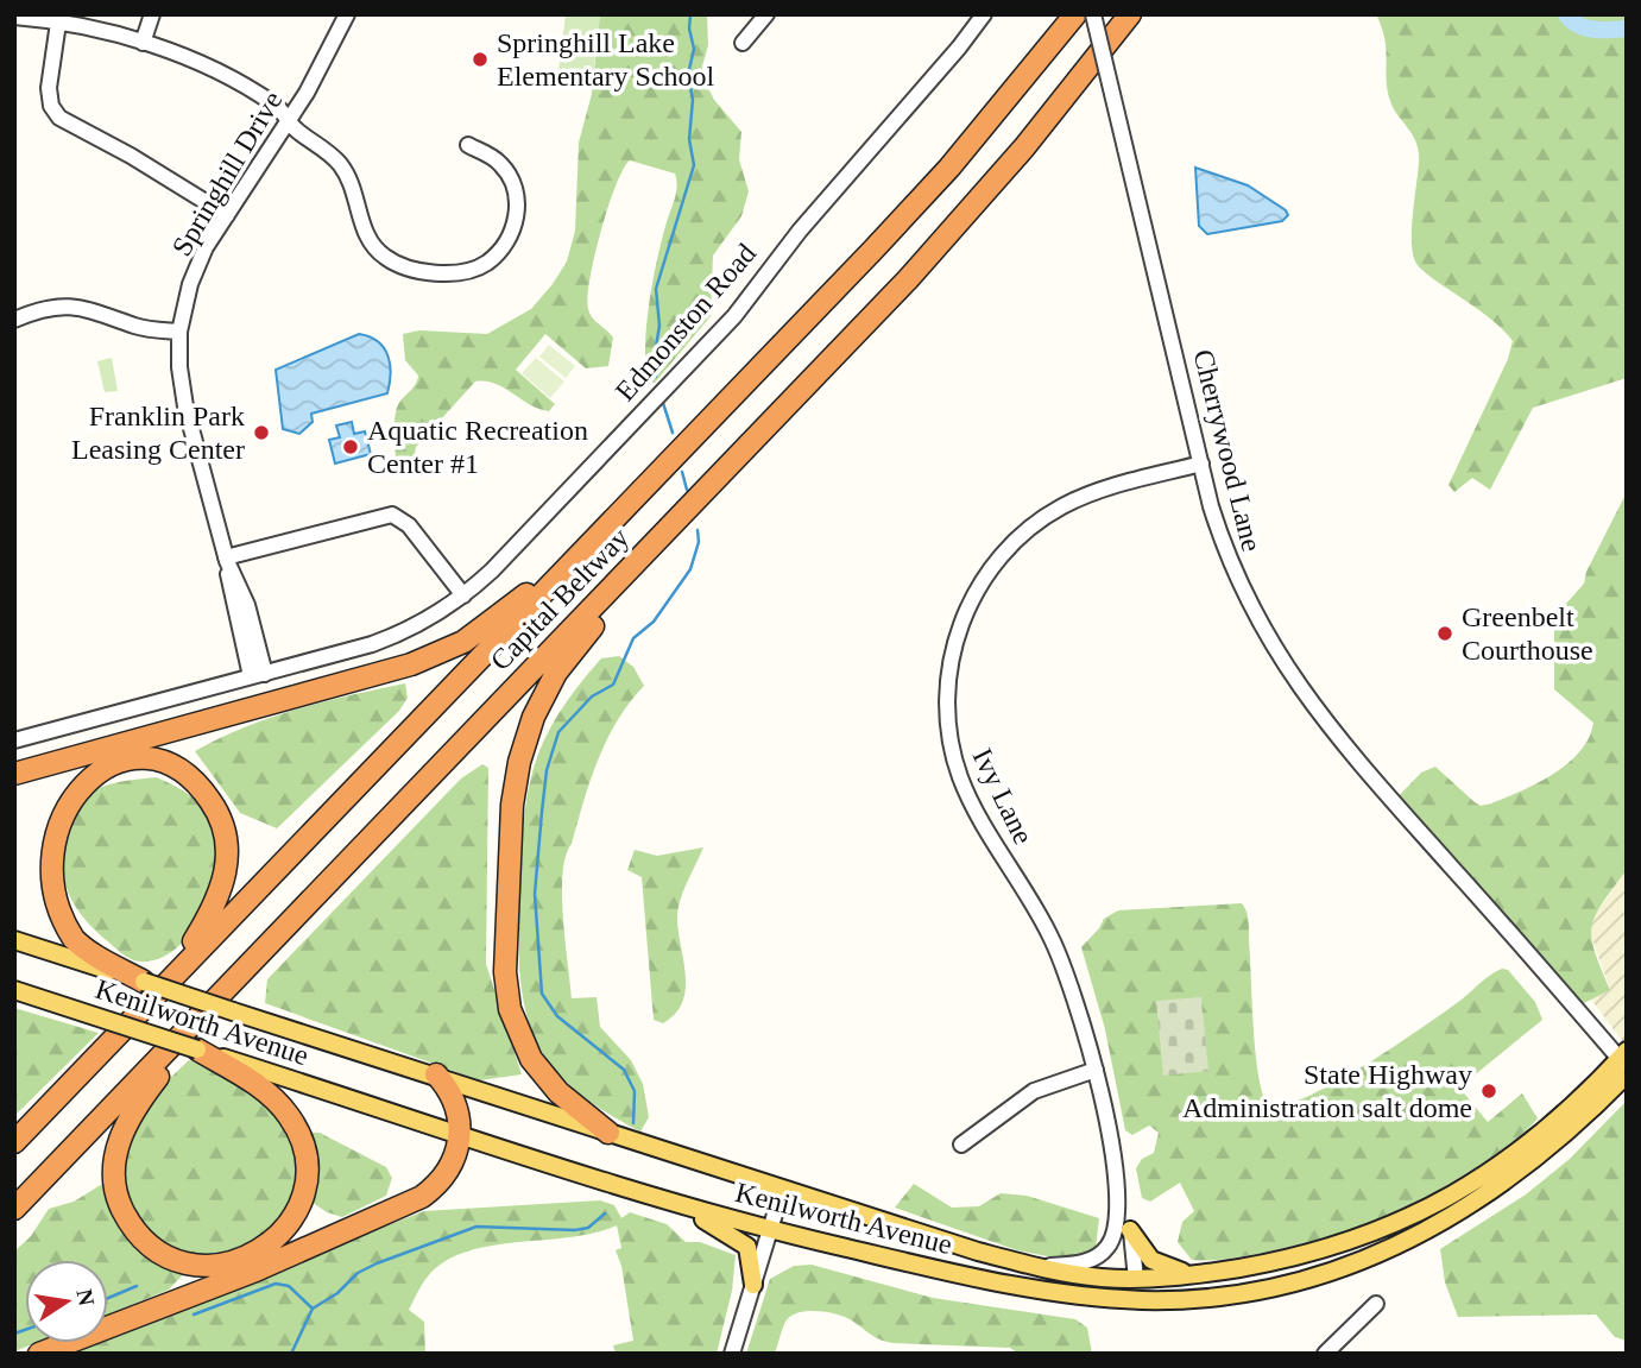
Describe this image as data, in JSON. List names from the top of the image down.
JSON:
{
  "streets": {
    "highway": ["Capital Beltway"],
    "main road": ["Kenilworth Avenue"],
    "street": [
      "Springhill Drive",
      "Edmonston Road",
      "Cherrywood Lane",
      "Ivy Lane"
    ]
  },
  "crossings": [
    ["Springhill Drive", "Edmonston Road"],
    ["Cherrywood Lane", "Ivy Lane"],
    ["Cherrywood Lane", "Kenilworth Avenue"],
    ["Ivy Lane", "Kenilworth Avenue"]
  ],
  "places": [
    "Springhill Lake Elementary School",
    "Franklin Park Leasing Center",
    "Aquatic Recreation Center #1",
    "Greenbelt Courthouse",
    "State Highway Administration salt dome"
  ],
  "north": "right"
}
